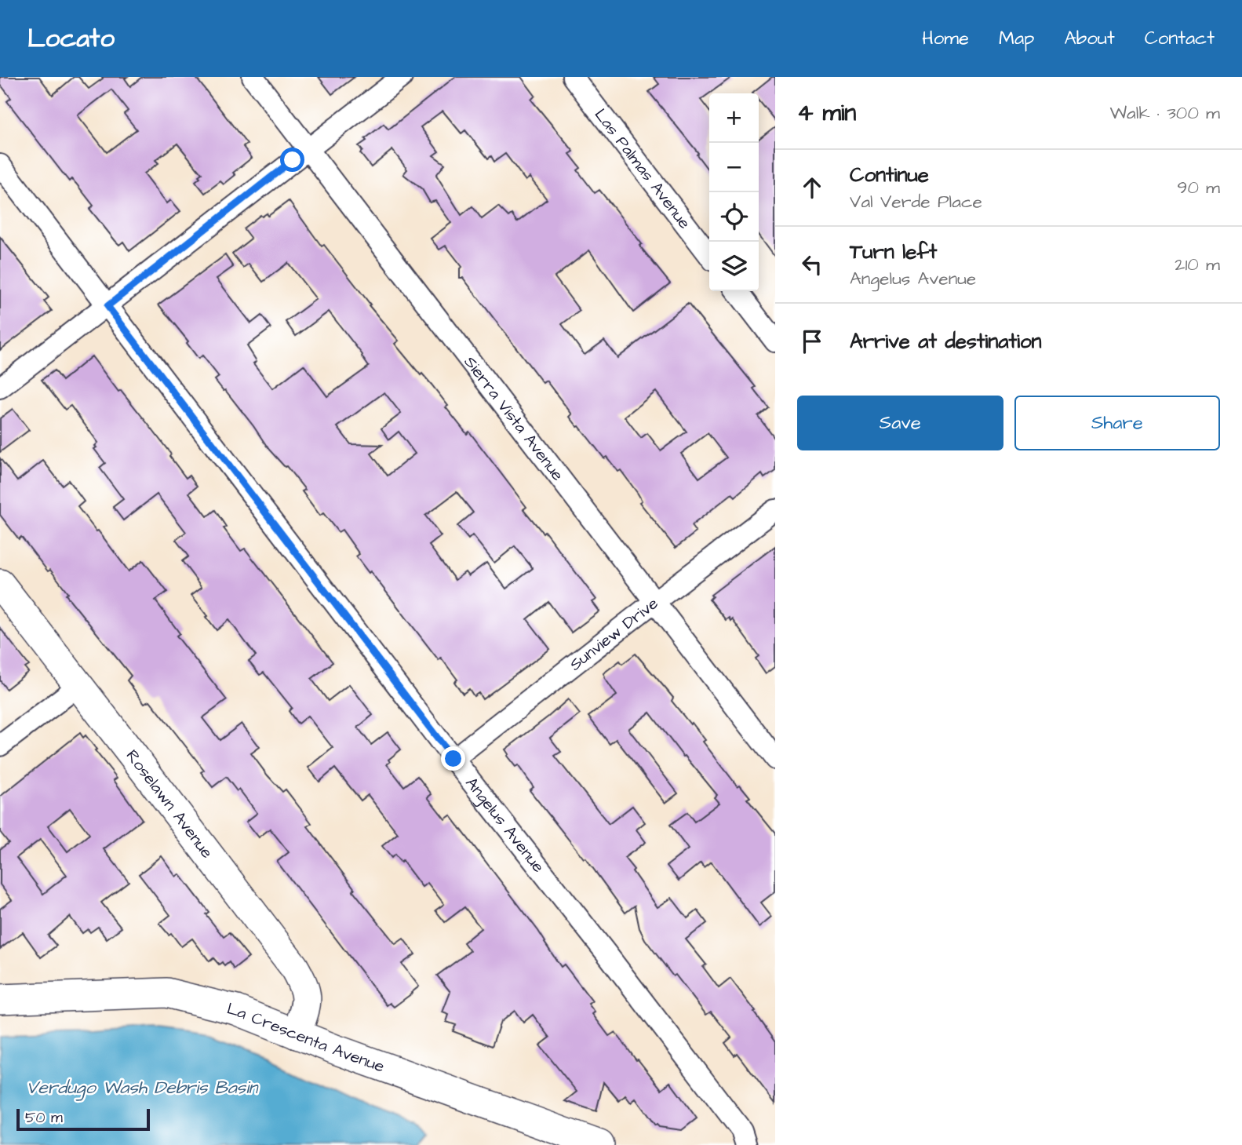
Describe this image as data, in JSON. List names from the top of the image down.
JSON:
{
  "streets": {
    "main road": ["Roselawn Avenue", "La Crescenta Avenue"],
    "street": [
      "Las Palmas Avenue",
      "Sierra Vista Avenue",
      "Sunview Drive",
      "Angelus Avenue"
    ]
  },
  "crossings": [
    ["Sierra Vista Avenue", "Sunview Drive"],
    ["Sunview Drive", "Angelus Avenue"],
    ["Roselawn Avenue", "La Crescenta Avenue"]
  ],
  "water": ["Verdugo Wash Debris Basin"],
  "scale_bar": "50 m",
  "page": {
    "header": "Locato",
    "nav": [
      "Home",
      "Map",
      "About",
      "Contact"
    ],
    "heading": ["4 min", "Walk · 300 m"],
    "map_buttons": ["+", "−"],
    "list": [
      ["Continue", "Val Verde Place", "90 m"],
      ["Turn left", "Angelus Avenue", "210 m"],
      "Arrive at destination"
    ],
    "buttons": ["Save", "Share"],
    "scale": "50 m"
  }
}
